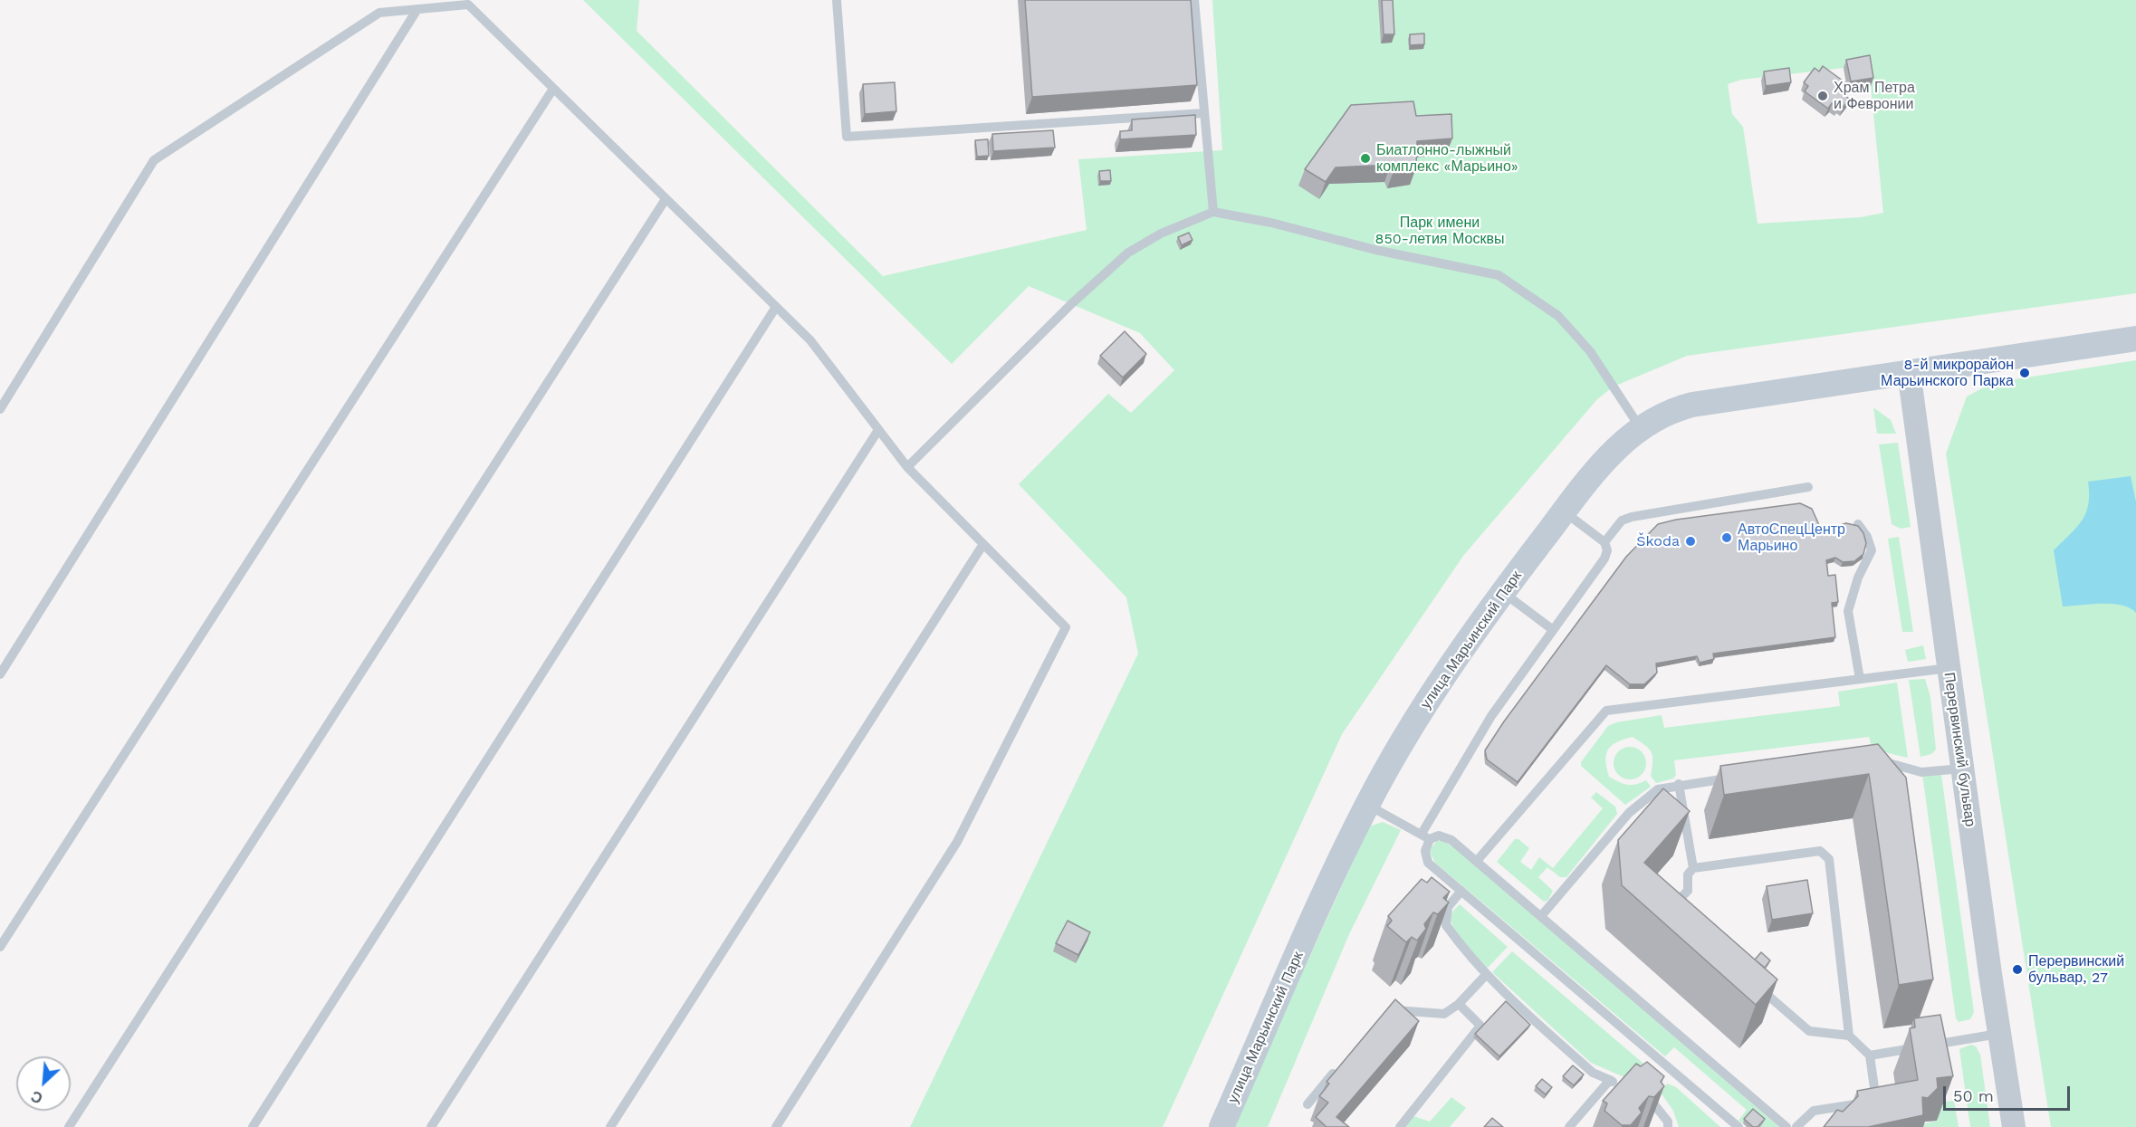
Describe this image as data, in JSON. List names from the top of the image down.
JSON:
{
  "streets": {
    "main road": ["улица Марьинский Парк"],
    "street": ["Перервинский бульвар"]
  },
  "crossings": [
    ["улица Марьинский Парк", "Перервинский бульвар"]
  ],
  "parks": ["Парк имени 850-летия Москвы"],
  "places": [
    "Храм Петра и Февронии",
    "Биатлонно-лыжный комплекс «Марьино»",
    "8-й микрорайон Марьинского Парка",
    "АвтоСпецЦентр Марьино",
    "Škoda",
    "Перервинский бульвар, 27"
  ],
  "scale_bar": "50 m",
  "north": "bottom left"
}
